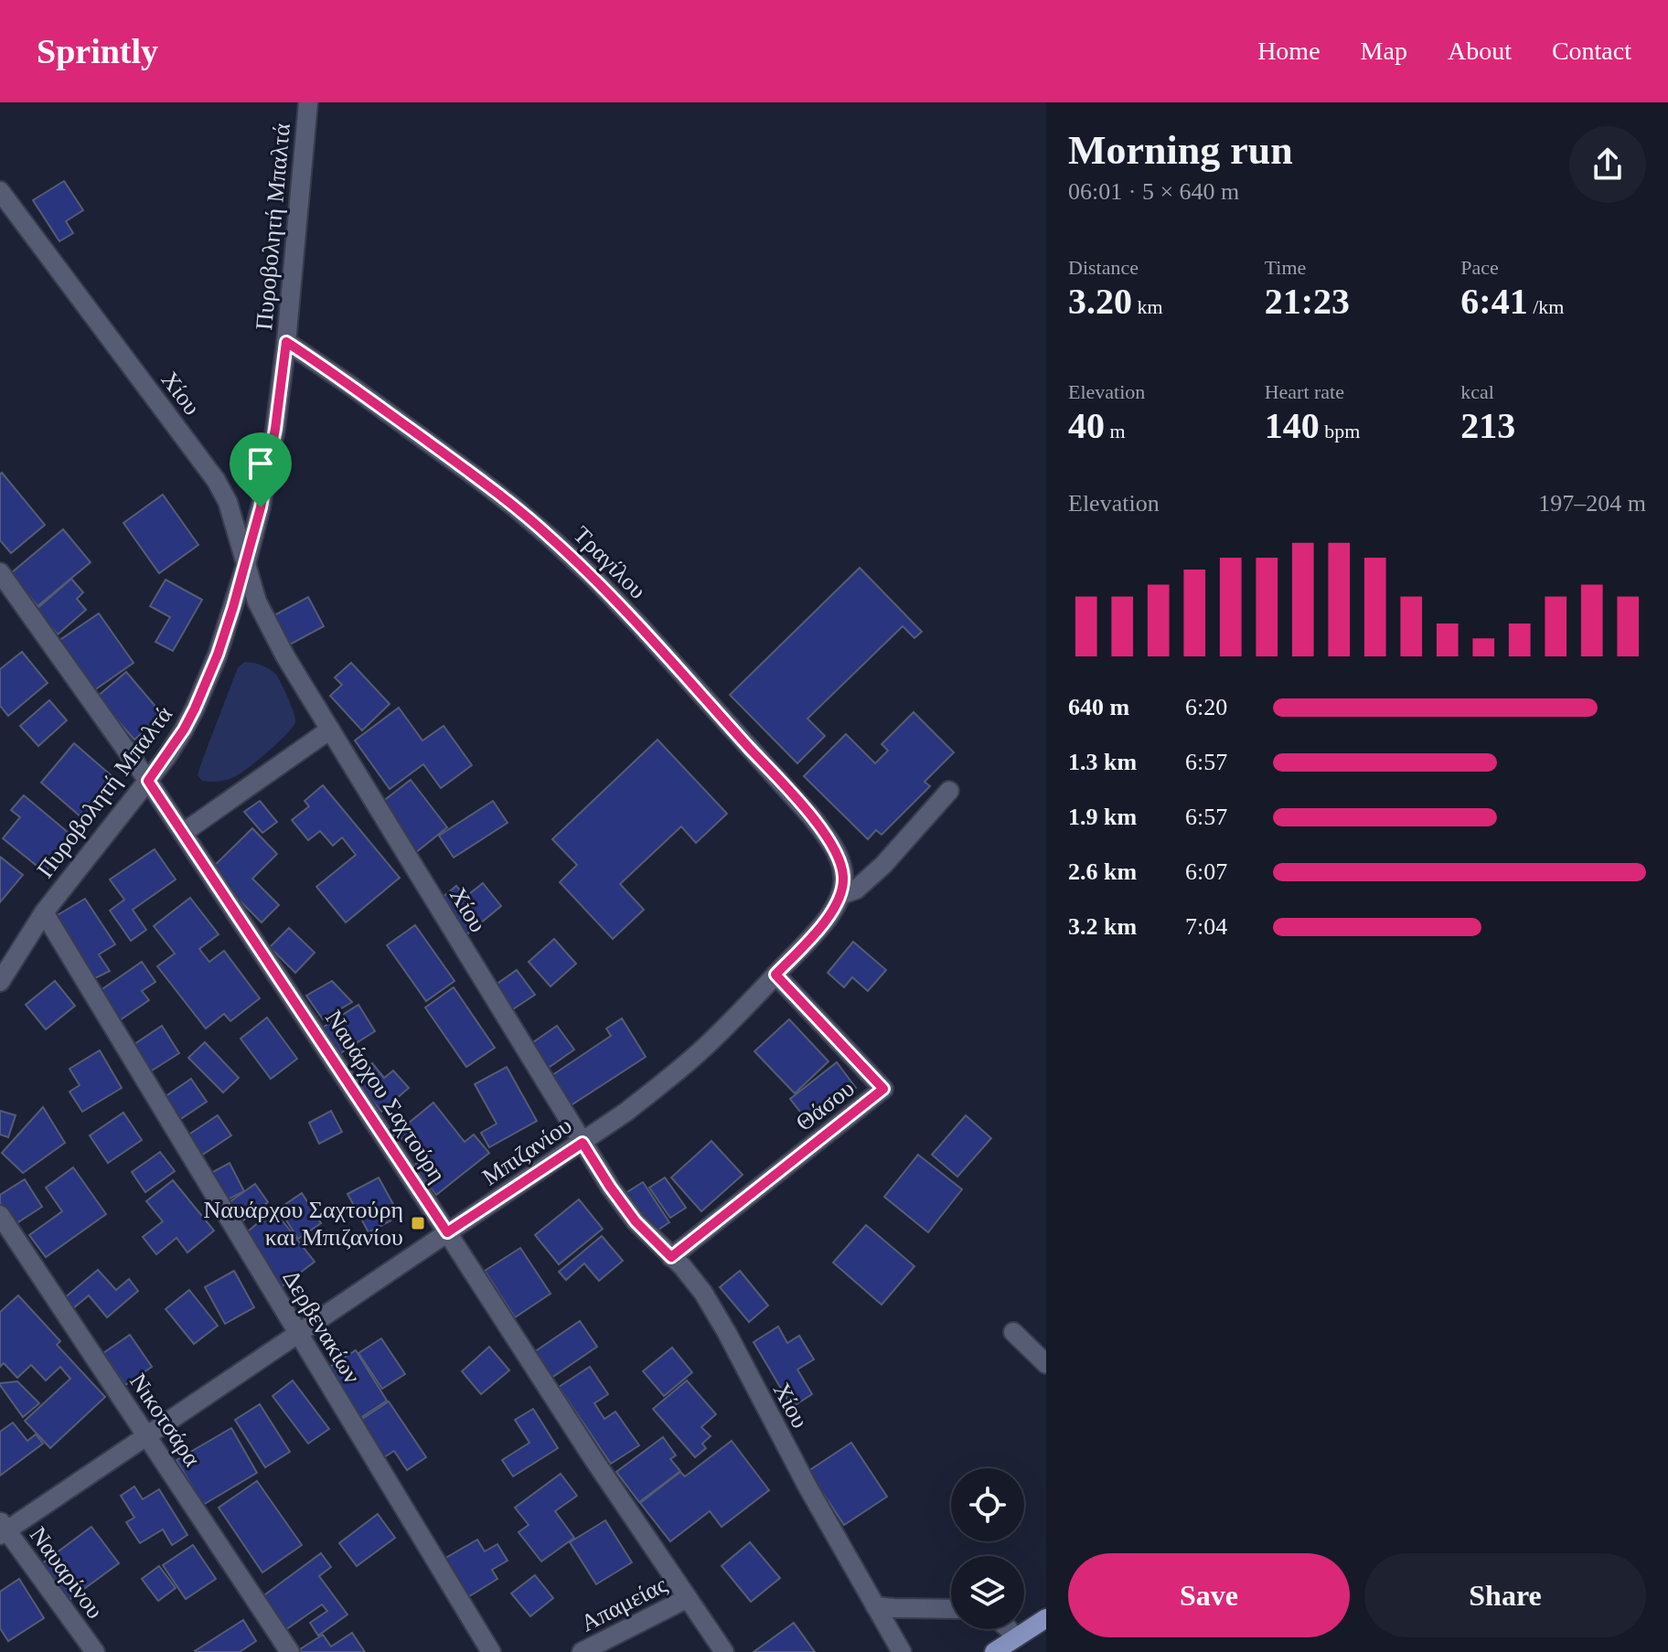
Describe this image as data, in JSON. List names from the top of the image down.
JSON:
{
  "streets": {
    "street": [
      "Πυροβολητή Μπαλτά",
      "Χίου",
      "Τραγίλου",
      "Ναυάρχου Σαχτούρη",
      "Θάσου",
      "Μπιζανίου",
      "Δερβενακίων",
      "Νικοτσάρα",
      "Ναυαρίνου",
      "Απαμείας"
    ]
  },
  "crossings": [
    ["Πυροβολητή Μπαλτά", "Χίου"],
    ["Πυροβολητή Μπαλτά", "Τραγίλου"],
    ["Πυροβολητή Μπαλτά", "Ναυάρχου Σαχτούρη"],
    ["Πυροβολητή Μπαλτά", "Δερβενακίων"],
    ["Χίου", "Θάσου"],
    ["Χίου", "Μπιζανίου"],
    ["Τραγίλου", "Μπιζανίου"],
    ["Ναυάρχου Σαχτούρη", "Μπιζανίου"],
    ["Ναυάρχου Σαχτούρη", "Απαμείας"],
    ["Θάσου", "Μπιζανίου"],
    ["Μπιζανίου", "Δερβενακίων"],
    ["Μπιζανίου", "Νικοτσάρα"],
    ["Μπιζανίου", "Ναυαρίνου"]
  ],
  "places": {
    "transit": ["Ναυάρχου Σαχτούρη και Μπιζανίου"]
  },
  "page": {
    "header": "Sprintly",
    "nav": [
      "Home",
      "Map",
      "About",
      "Contact"
    ],
    "heading": ["Morning run", "06:01 · 5 × 640 m"],
    "stats": [
      ["Distance", "3.20 km"],
      ["Time", "21:23"],
      ["Pace", "6:41 /km"],
      ["Elevation", "40 m"],
      ["Heart rate", "140 bpm"],
      ["kcal", "213"]
    ],
    "chart": ["Elevation", "197–204 m"],
    "list": [
      {
        "name": "640 m",
        "note": "6:20"
      },
      {
        "name": "1.3 km",
        "note": "6:57"
      },
      {
        "name": "1.9 km",
        "note": "6:57"
      },
      {
        "name": "2.6 km",
        "note": "6:07"
      },
      {
        "name": "3.2 km",
        "note": "7:04"
      }
    ],
    "buttons": ["Save", "Share"]
  }
}
